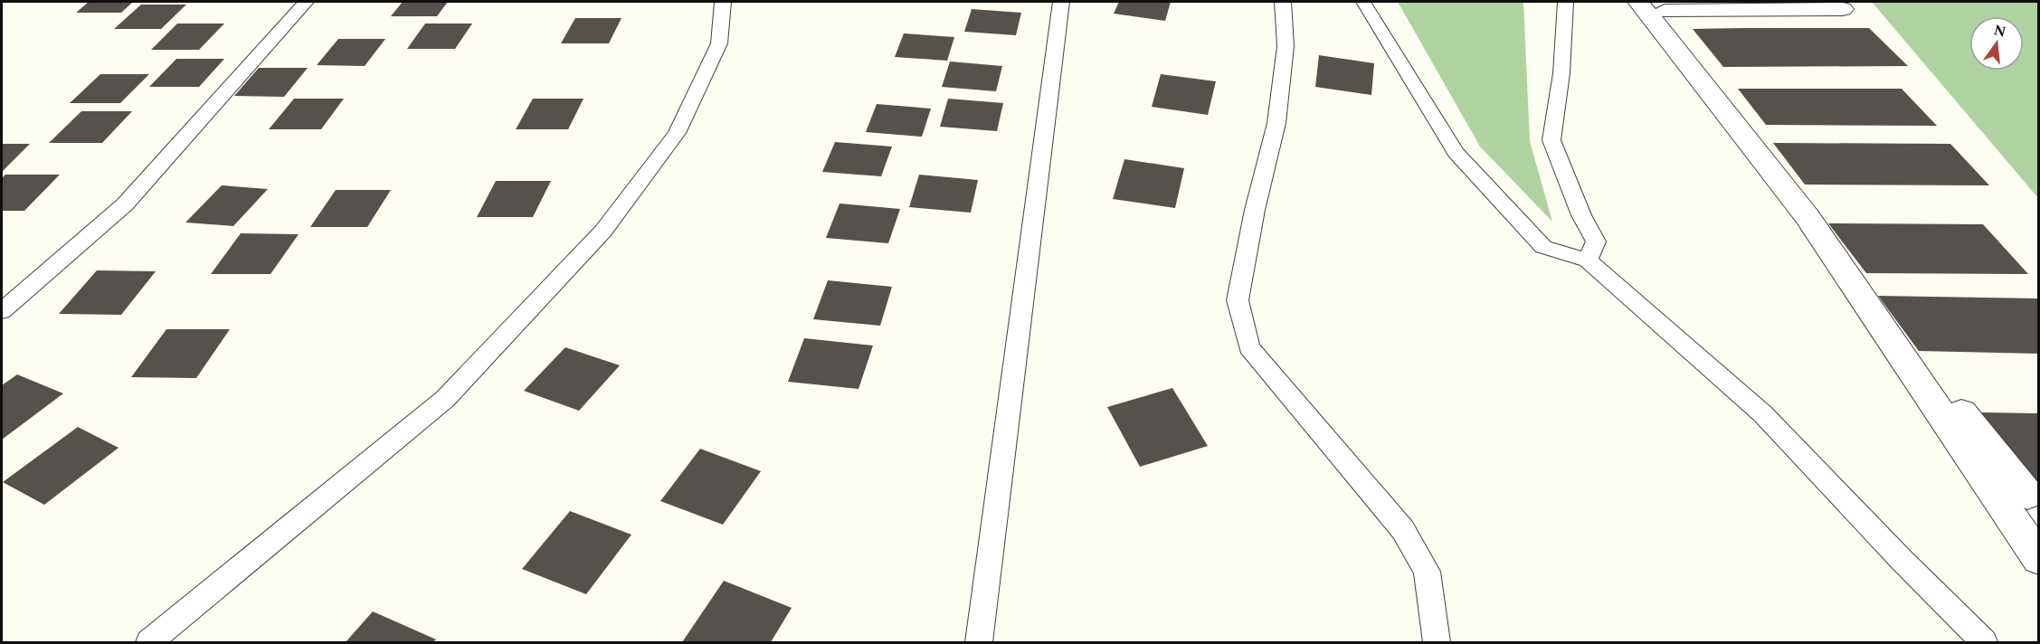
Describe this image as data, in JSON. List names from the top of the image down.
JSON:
{
  "north": "top"
}
